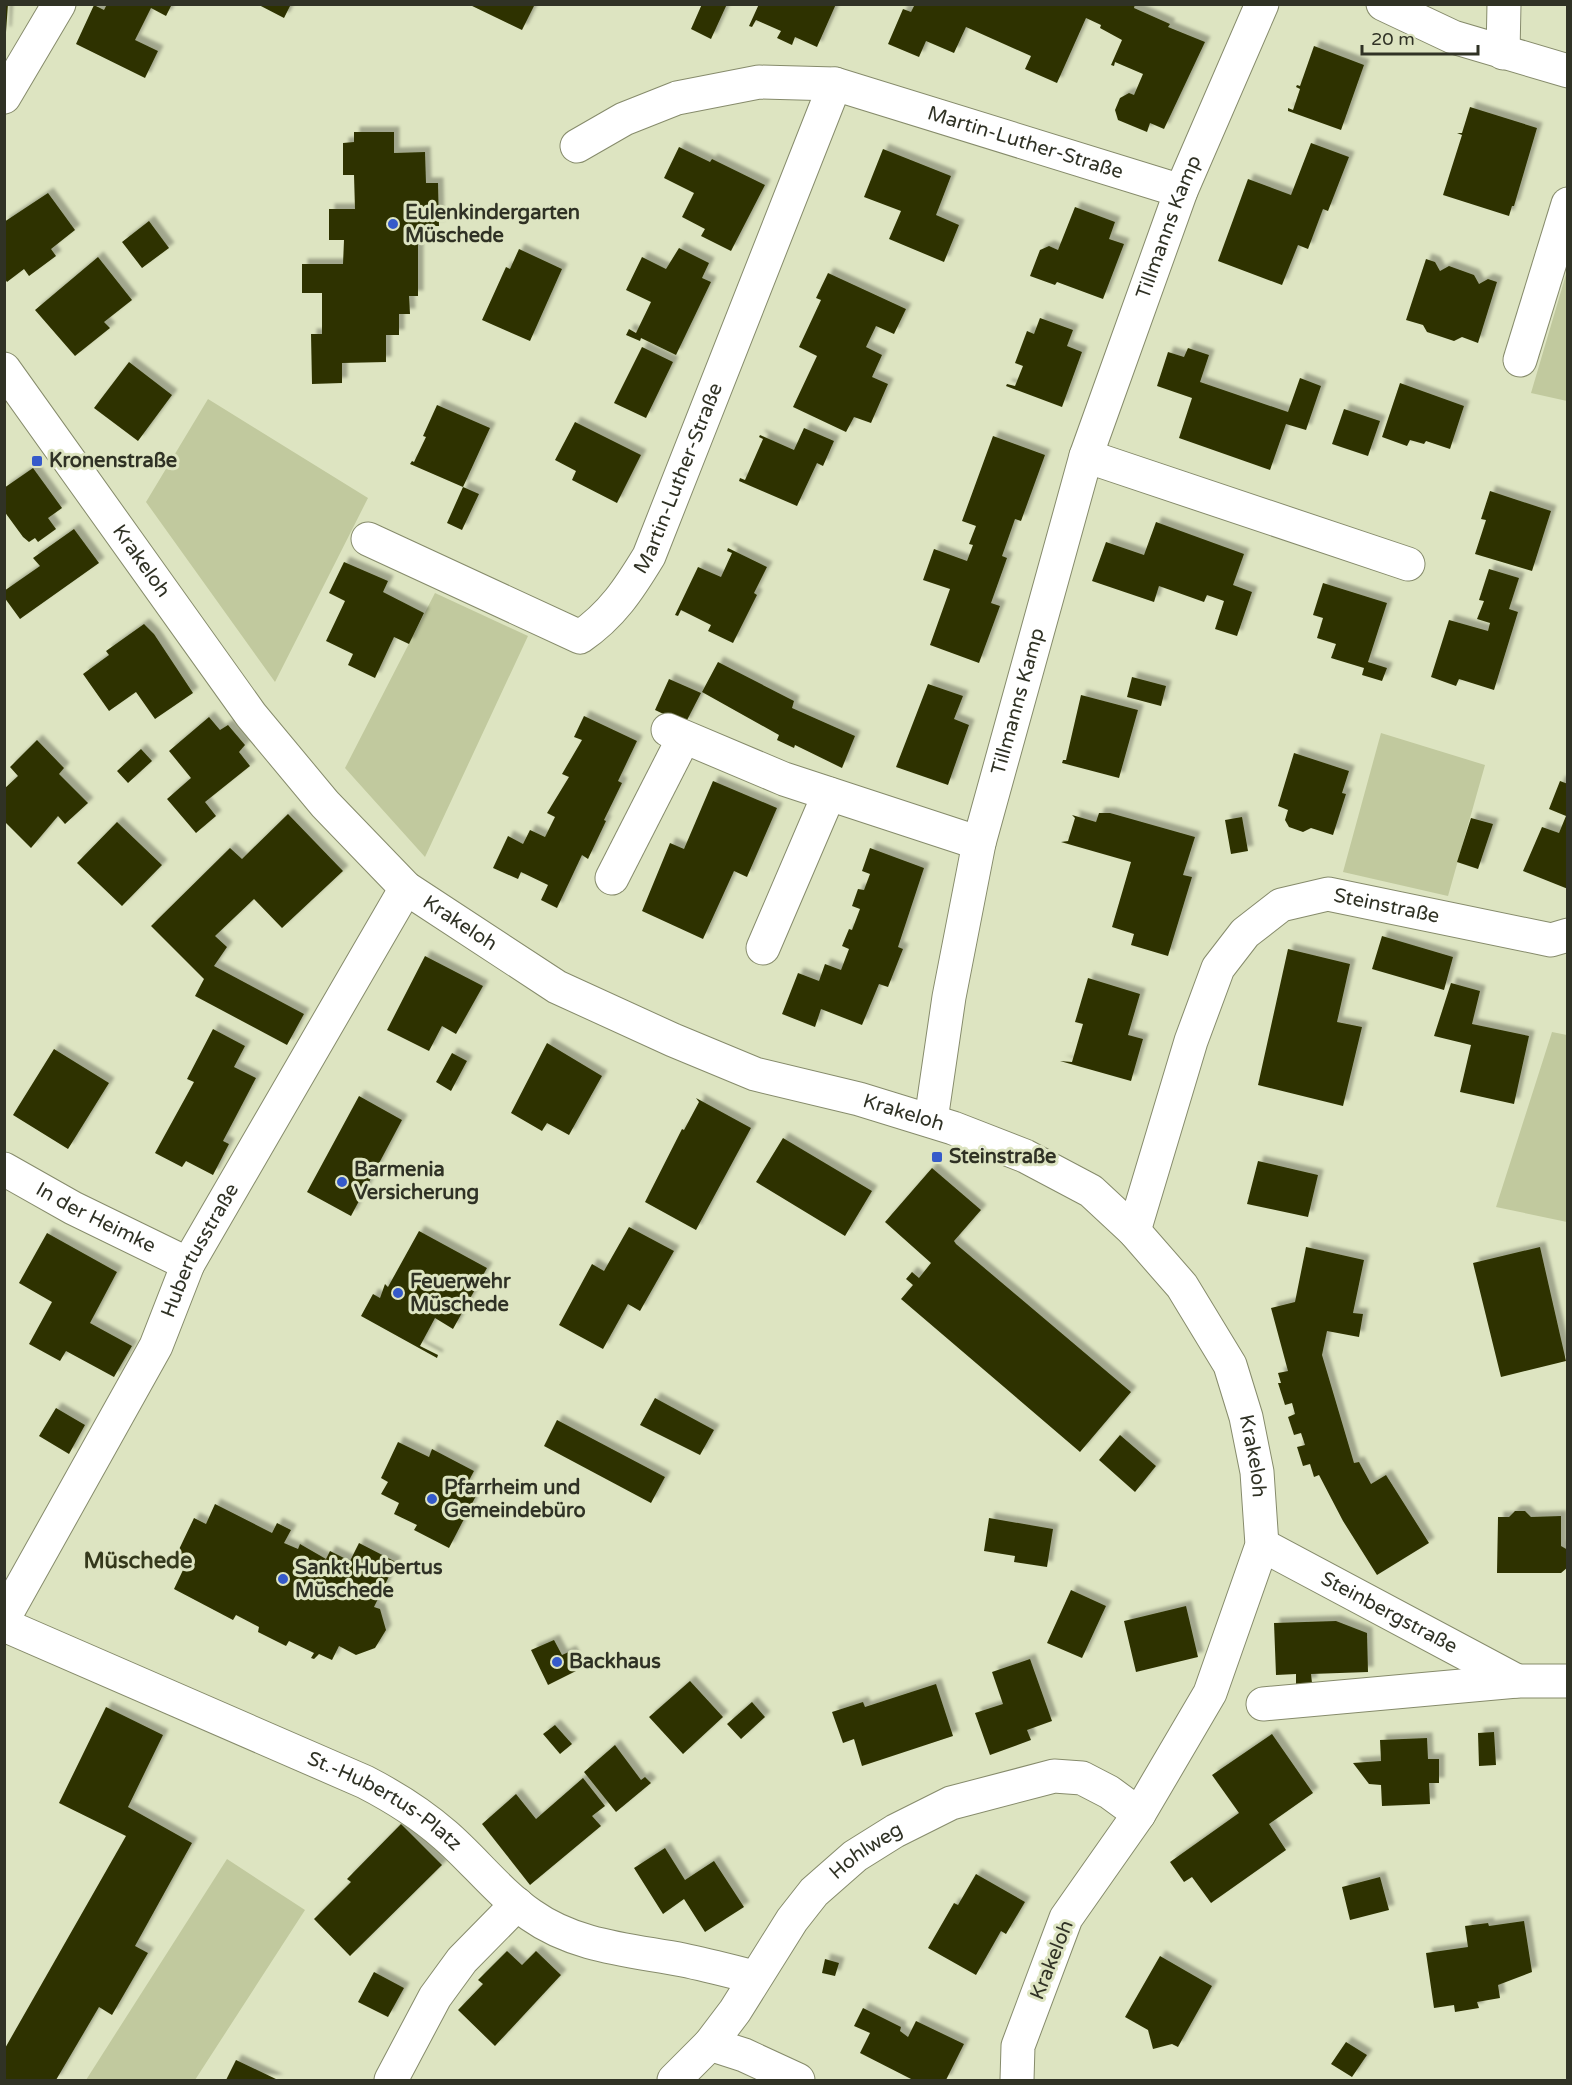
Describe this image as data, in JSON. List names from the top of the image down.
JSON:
{
  "streets": {
    "street": [
      "Martin-Luther-Straße",
      "Tillmanns Kamp",
      "Krakeloh",
      "Steinstraße",
      "In der Heimke",
      "Hubertusstraße",
      "Steinbergstraße",
      "St.-Hubertus-Platz",
      "Hohlweg"
    ]
  },
  "crossings": [
    ["Martin-Luther-Straße", "Tillmanns Kamp"],
    ["Tillmanns Kamp", "Krakeloh"],
    ["Krakeloh", "Steinstraße"],
    ["Krakeloh", "Hubertusstraße"],
    ["Krakeloh", "Steinbergstraße"],
    ["Krakeloh", "Hohlweg"],
    ["In der Heimke", "Hubertusstraße"],
    ["St.-Hubertus-Platz", "Hohlweg"]
  ],
  "districts": ["Müschede"],
  "places": {
    "other": [
      "Eulenkindergarten Müschede",
      "Barmenia Versicherung",
      "Feuerwehr Müschede",
      "Pfarrheim und Gemeindebüro",
      "Sankt Hubertus Müschede",
      "Backhaus"
    ],
    "transit": ["Kronenstraße", "Steinstraße"]
  },
  "scale_bar": "20 m"
}
